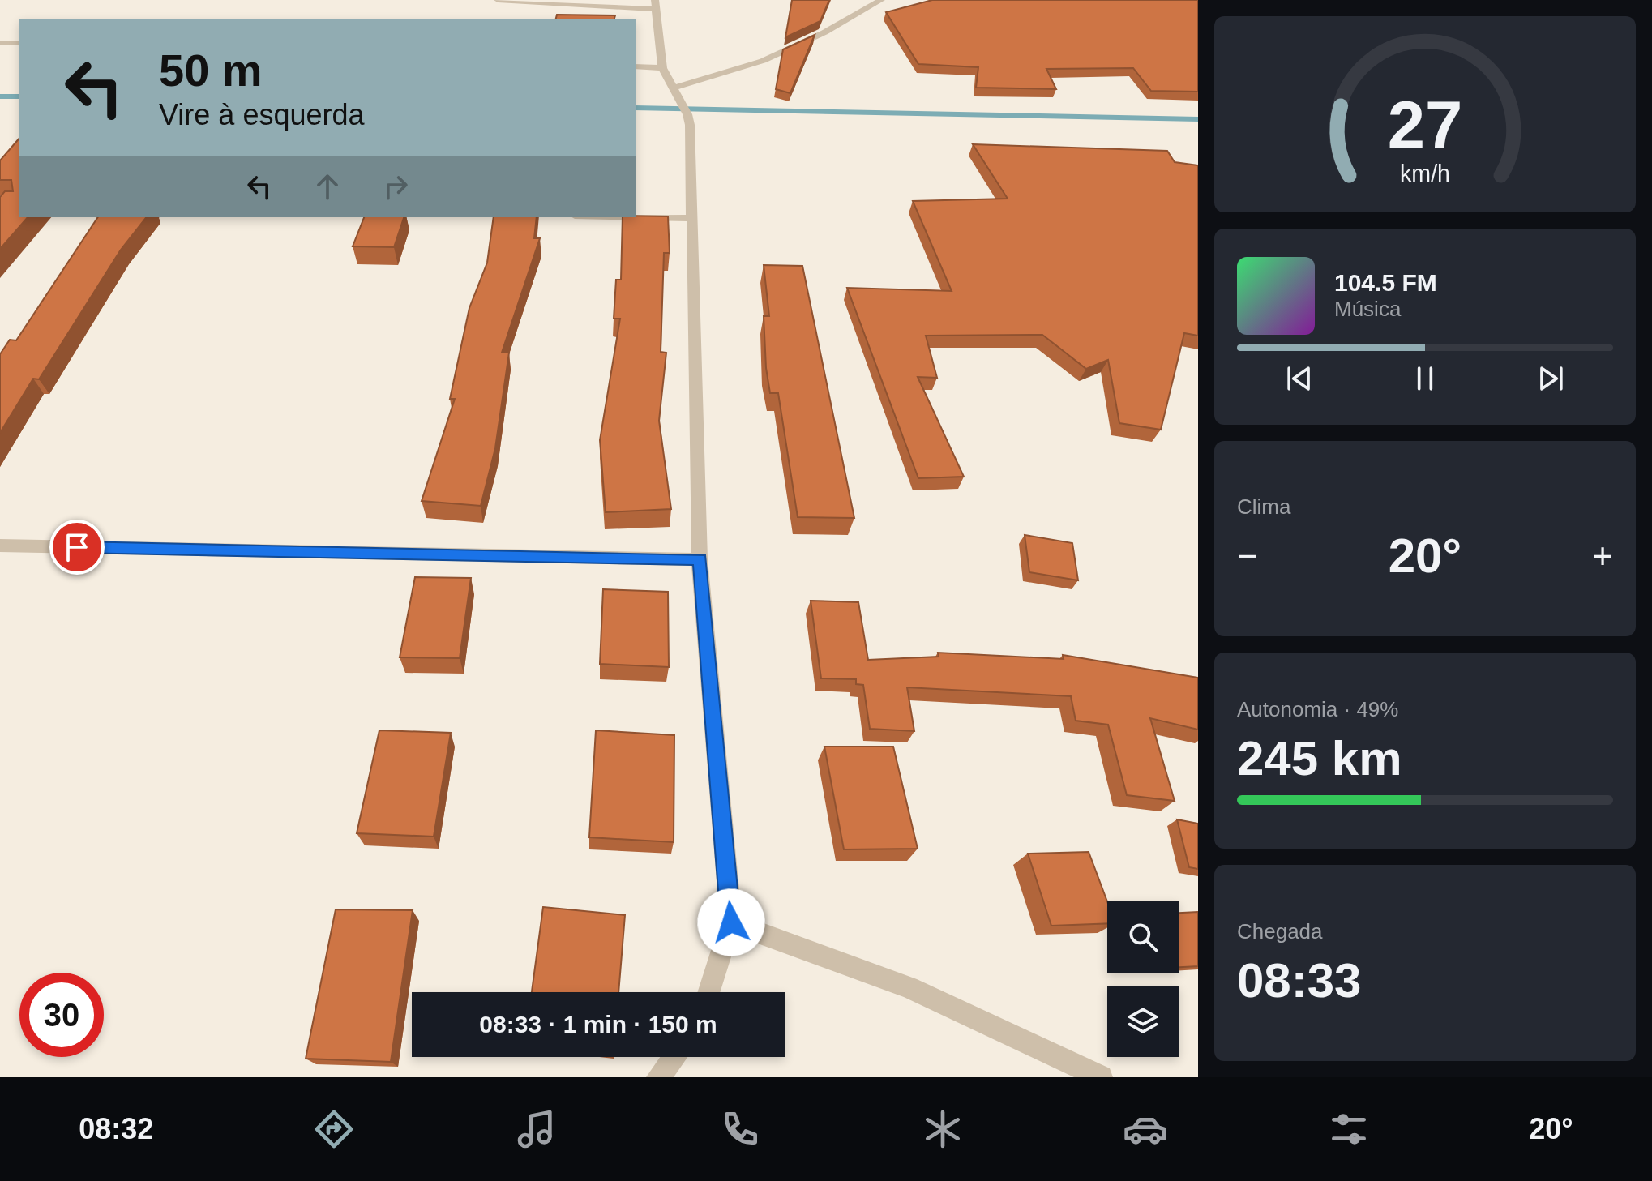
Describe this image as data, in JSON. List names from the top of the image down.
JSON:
{
  "page": {
    "turn": ["50 m", "Vire à esquerda"],
    "song": ["104.5 FM", "Música"],
    "tile": [
      "Clima",
      ["Autonomia · 49%", "245 km"],
      ["Chegada", "08:33"]
    ],
    "heat": ["−", "20°", "+"],
    "limit": "30",
    "trip": "08:33 · 1 min · 150 m",
    "tabs": ["08:32", "20°"],
    "gauge": ["27", "km/h"]
  }
}
